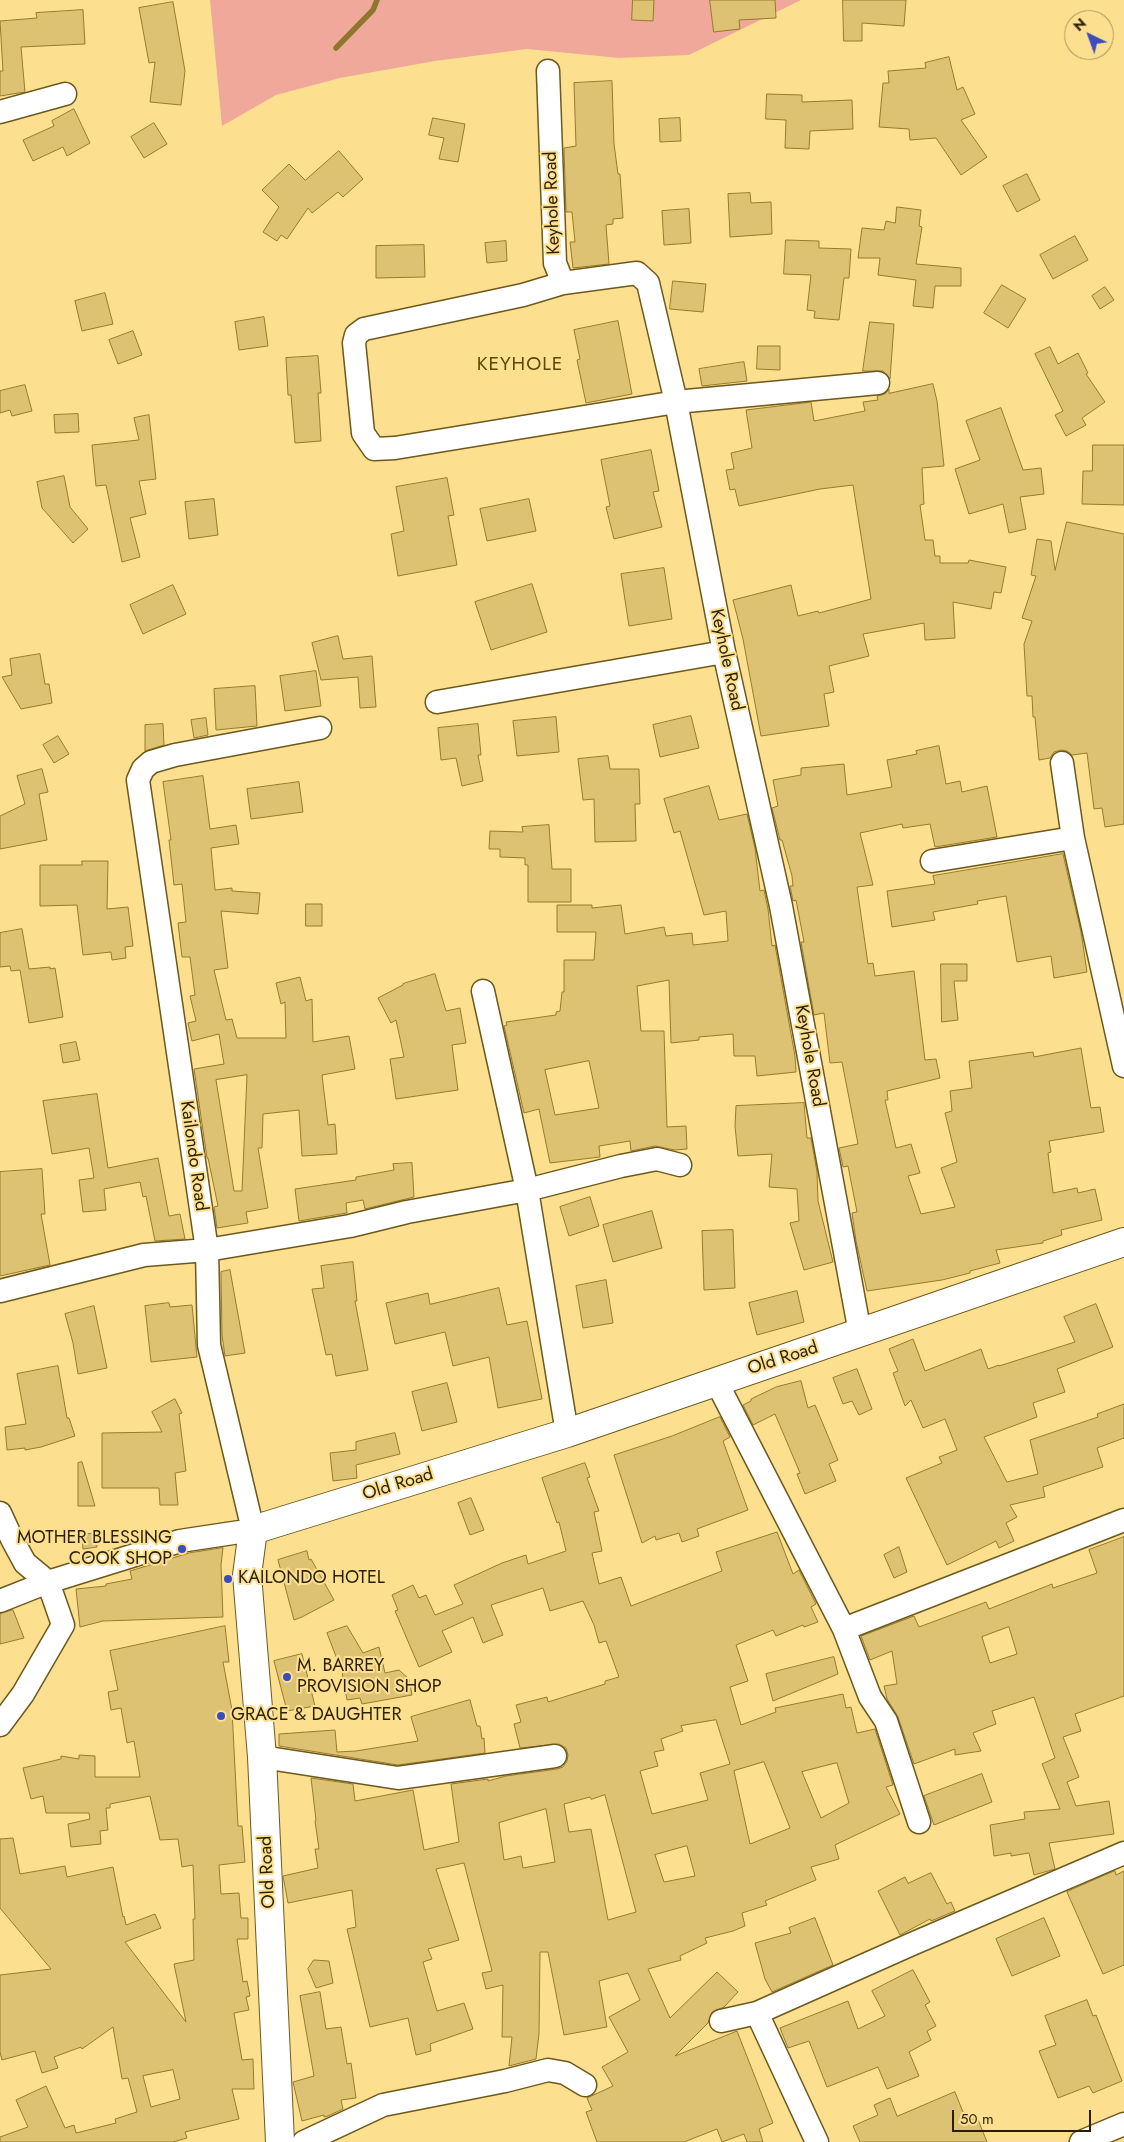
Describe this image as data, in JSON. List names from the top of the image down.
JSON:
{
  "streets": {
    "street": ["Keyhole Road", "Kailondo Road", "Old Road"]
  },
  "crossings": [
    ["Keyhole Road", "Old Road"],
    ["Kailondo Road", "Old Road"]
  ],
  "districts": ["KEYHOLE"],
  "places": [
    "MOTHER BLESSING COOK SHOP",
    "KAILONDO HOTEL",
    "M. BARREY PROVISION SHOP",
    "GRACE & DAUGHTER"
  ],
  "scale_bar": "50 m",
  "north": "top left"
}
